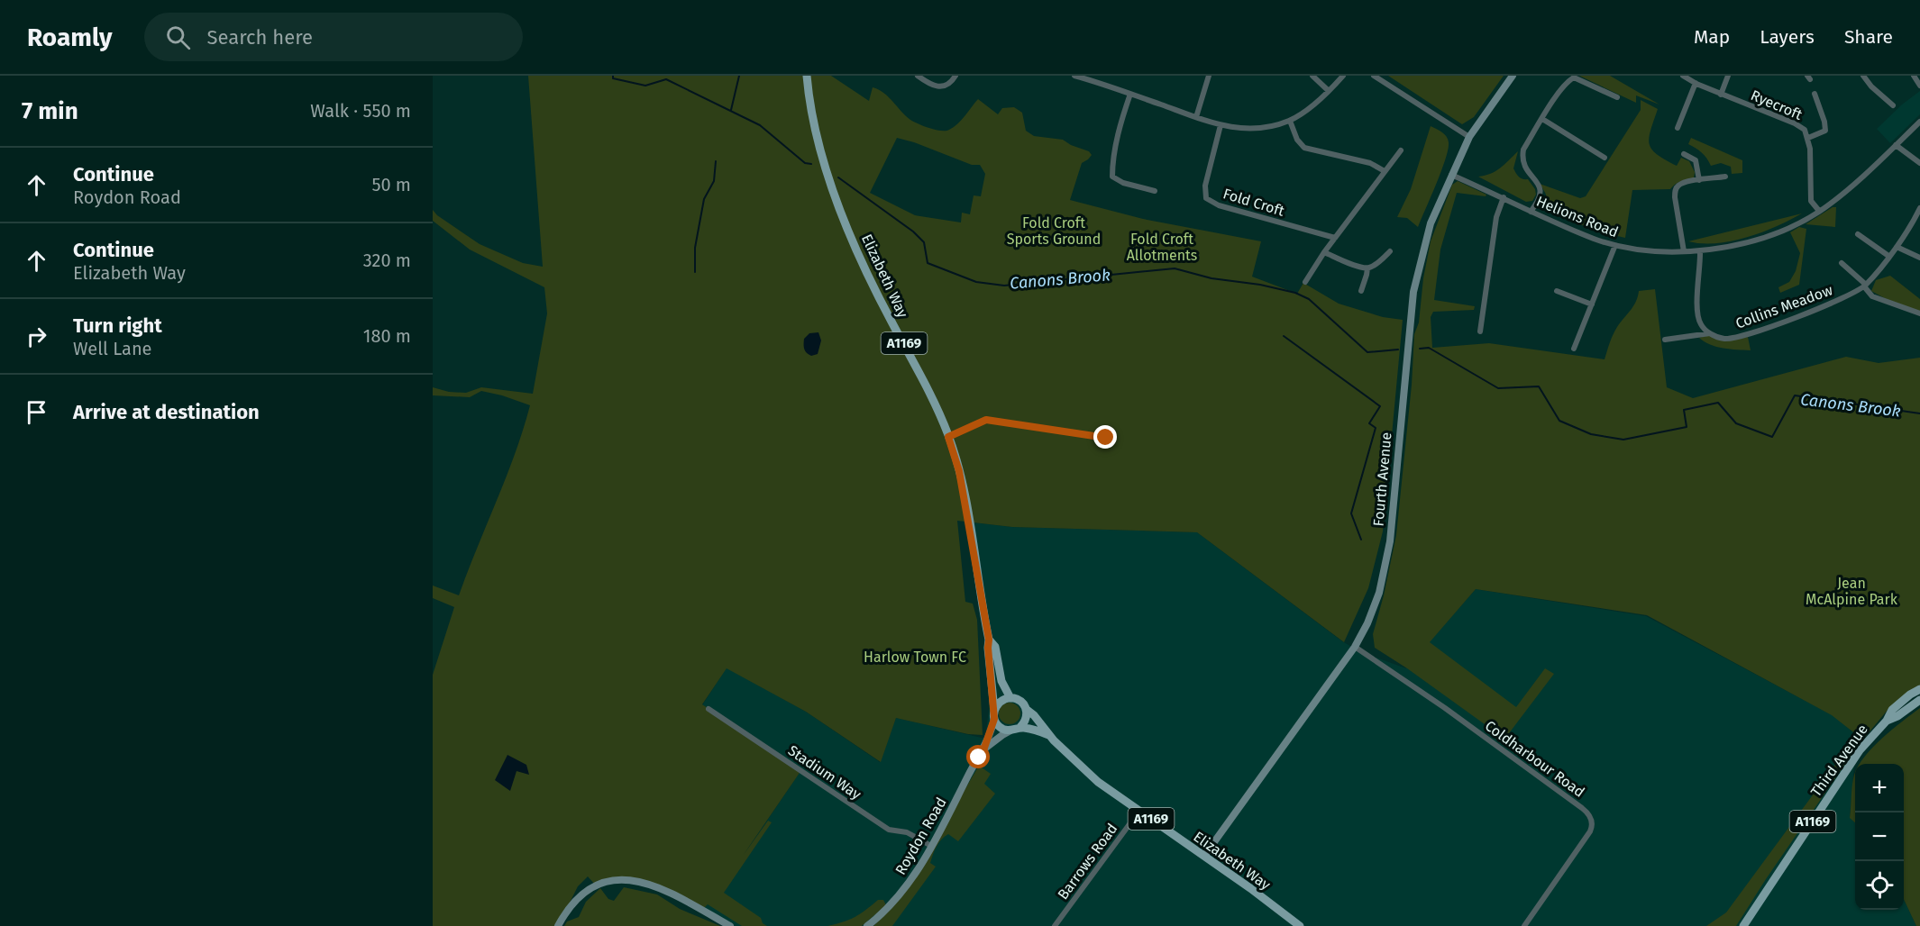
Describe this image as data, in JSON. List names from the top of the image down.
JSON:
{
  "streets": {
    "main road": ["Elizabeth Way", "A1169", "Third Avenue"],
    "street": [
      "Ryecroft",
      "Fold Croft",
      "Helions Road",
      "Collins Meadow",
      "Fourth Avenue",
      "Coldharbour Road",
      "Stadium Way",
      "Roydon Road",
      "Barrows Road"
    ]
  },
  "crossings": [
    ["Ryecroft", "Helions Road"],
    ["Helions Road", "Fourth Avenue"],
    ["Elizabeth Way", "Fourth Avenue"],
    ["Elizabeth Way", "Roydon Road"],
    ["Elizabeth Way", "Barrows Road"],
    ["Fourth Avenue", "Coldharbour Road"],
    ["Stadium Way", "Roydon Road"]
  ],
  "water": ["Canons Brook"],
  "parks": [
    "Fold Croft Sports Ground",
    "Fold Croft Allotments",
    "Jean McAlpine Park",
    "Harlow Town FC"
  ],
  "page": {
    "header": "Roamly",
    "search": "Search here",
    "nav": ["Map", "Layers", "Share"],
    "heading": ["7 min", "Walk · 550 m"],
    "list": [
      ["Continue", "Roydon Road", "50 m"],
      ["Continue", "Elizabeth Way", "320 m"],
      ["Turn right", "Well Lane", "180 m"],
      "Arrive at destination"
    ],
    "map_buttons": ["+", "−"]
  }
}
